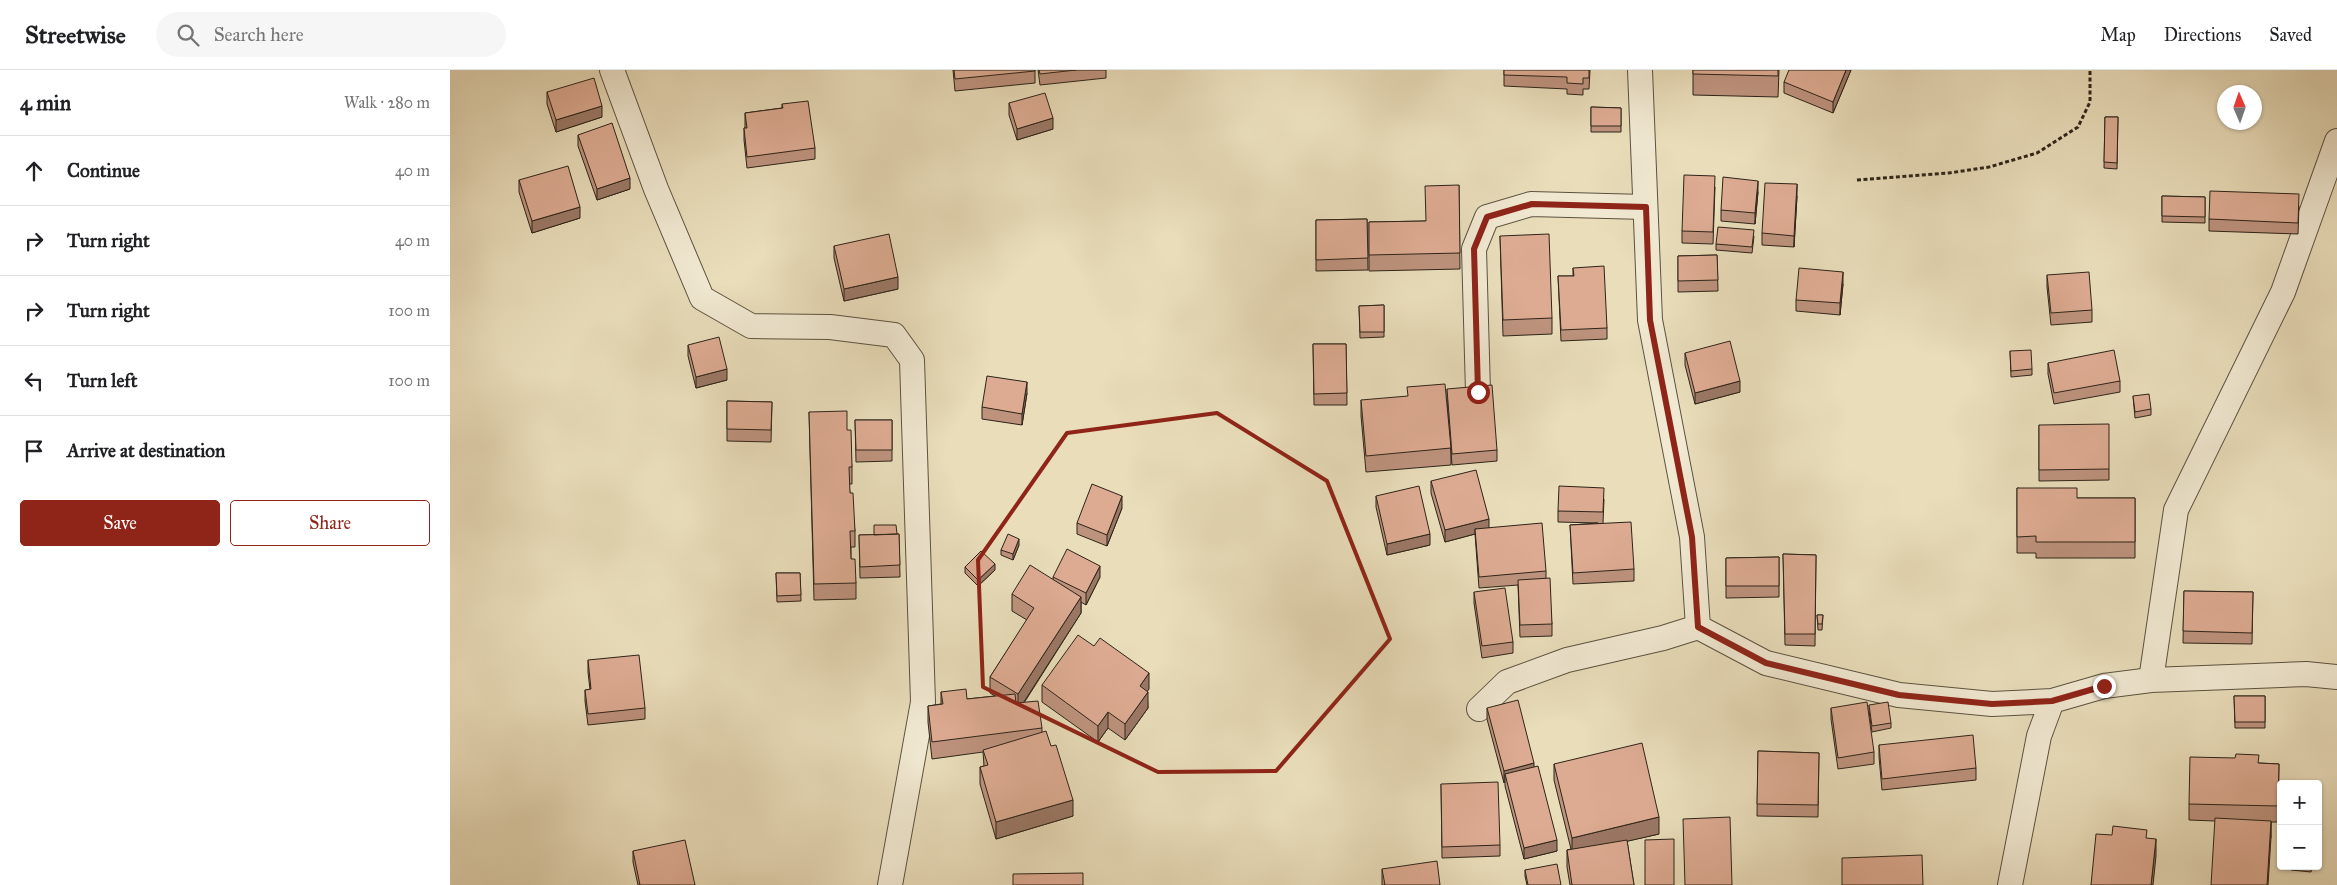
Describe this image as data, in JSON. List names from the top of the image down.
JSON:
{
  "north": "top",
  "page": {
    "header": "Streetwise",
    "search": "Search here",
    "nav": ["Map", "Directions", "Saved"],
    "heading": ["4 min", "Walk · 280 m"],
    "list": [
      ["Continue", "40 m"],
      ["Turn right", "40 m"],
      ["Turn right", "100 m"],
      ["Turn left", "100 m"],
      "Arrive at destination"
    ],
    "buttons": ["Save", "Share"],
    "map_buttons": ["+", "−"]
  }
}
